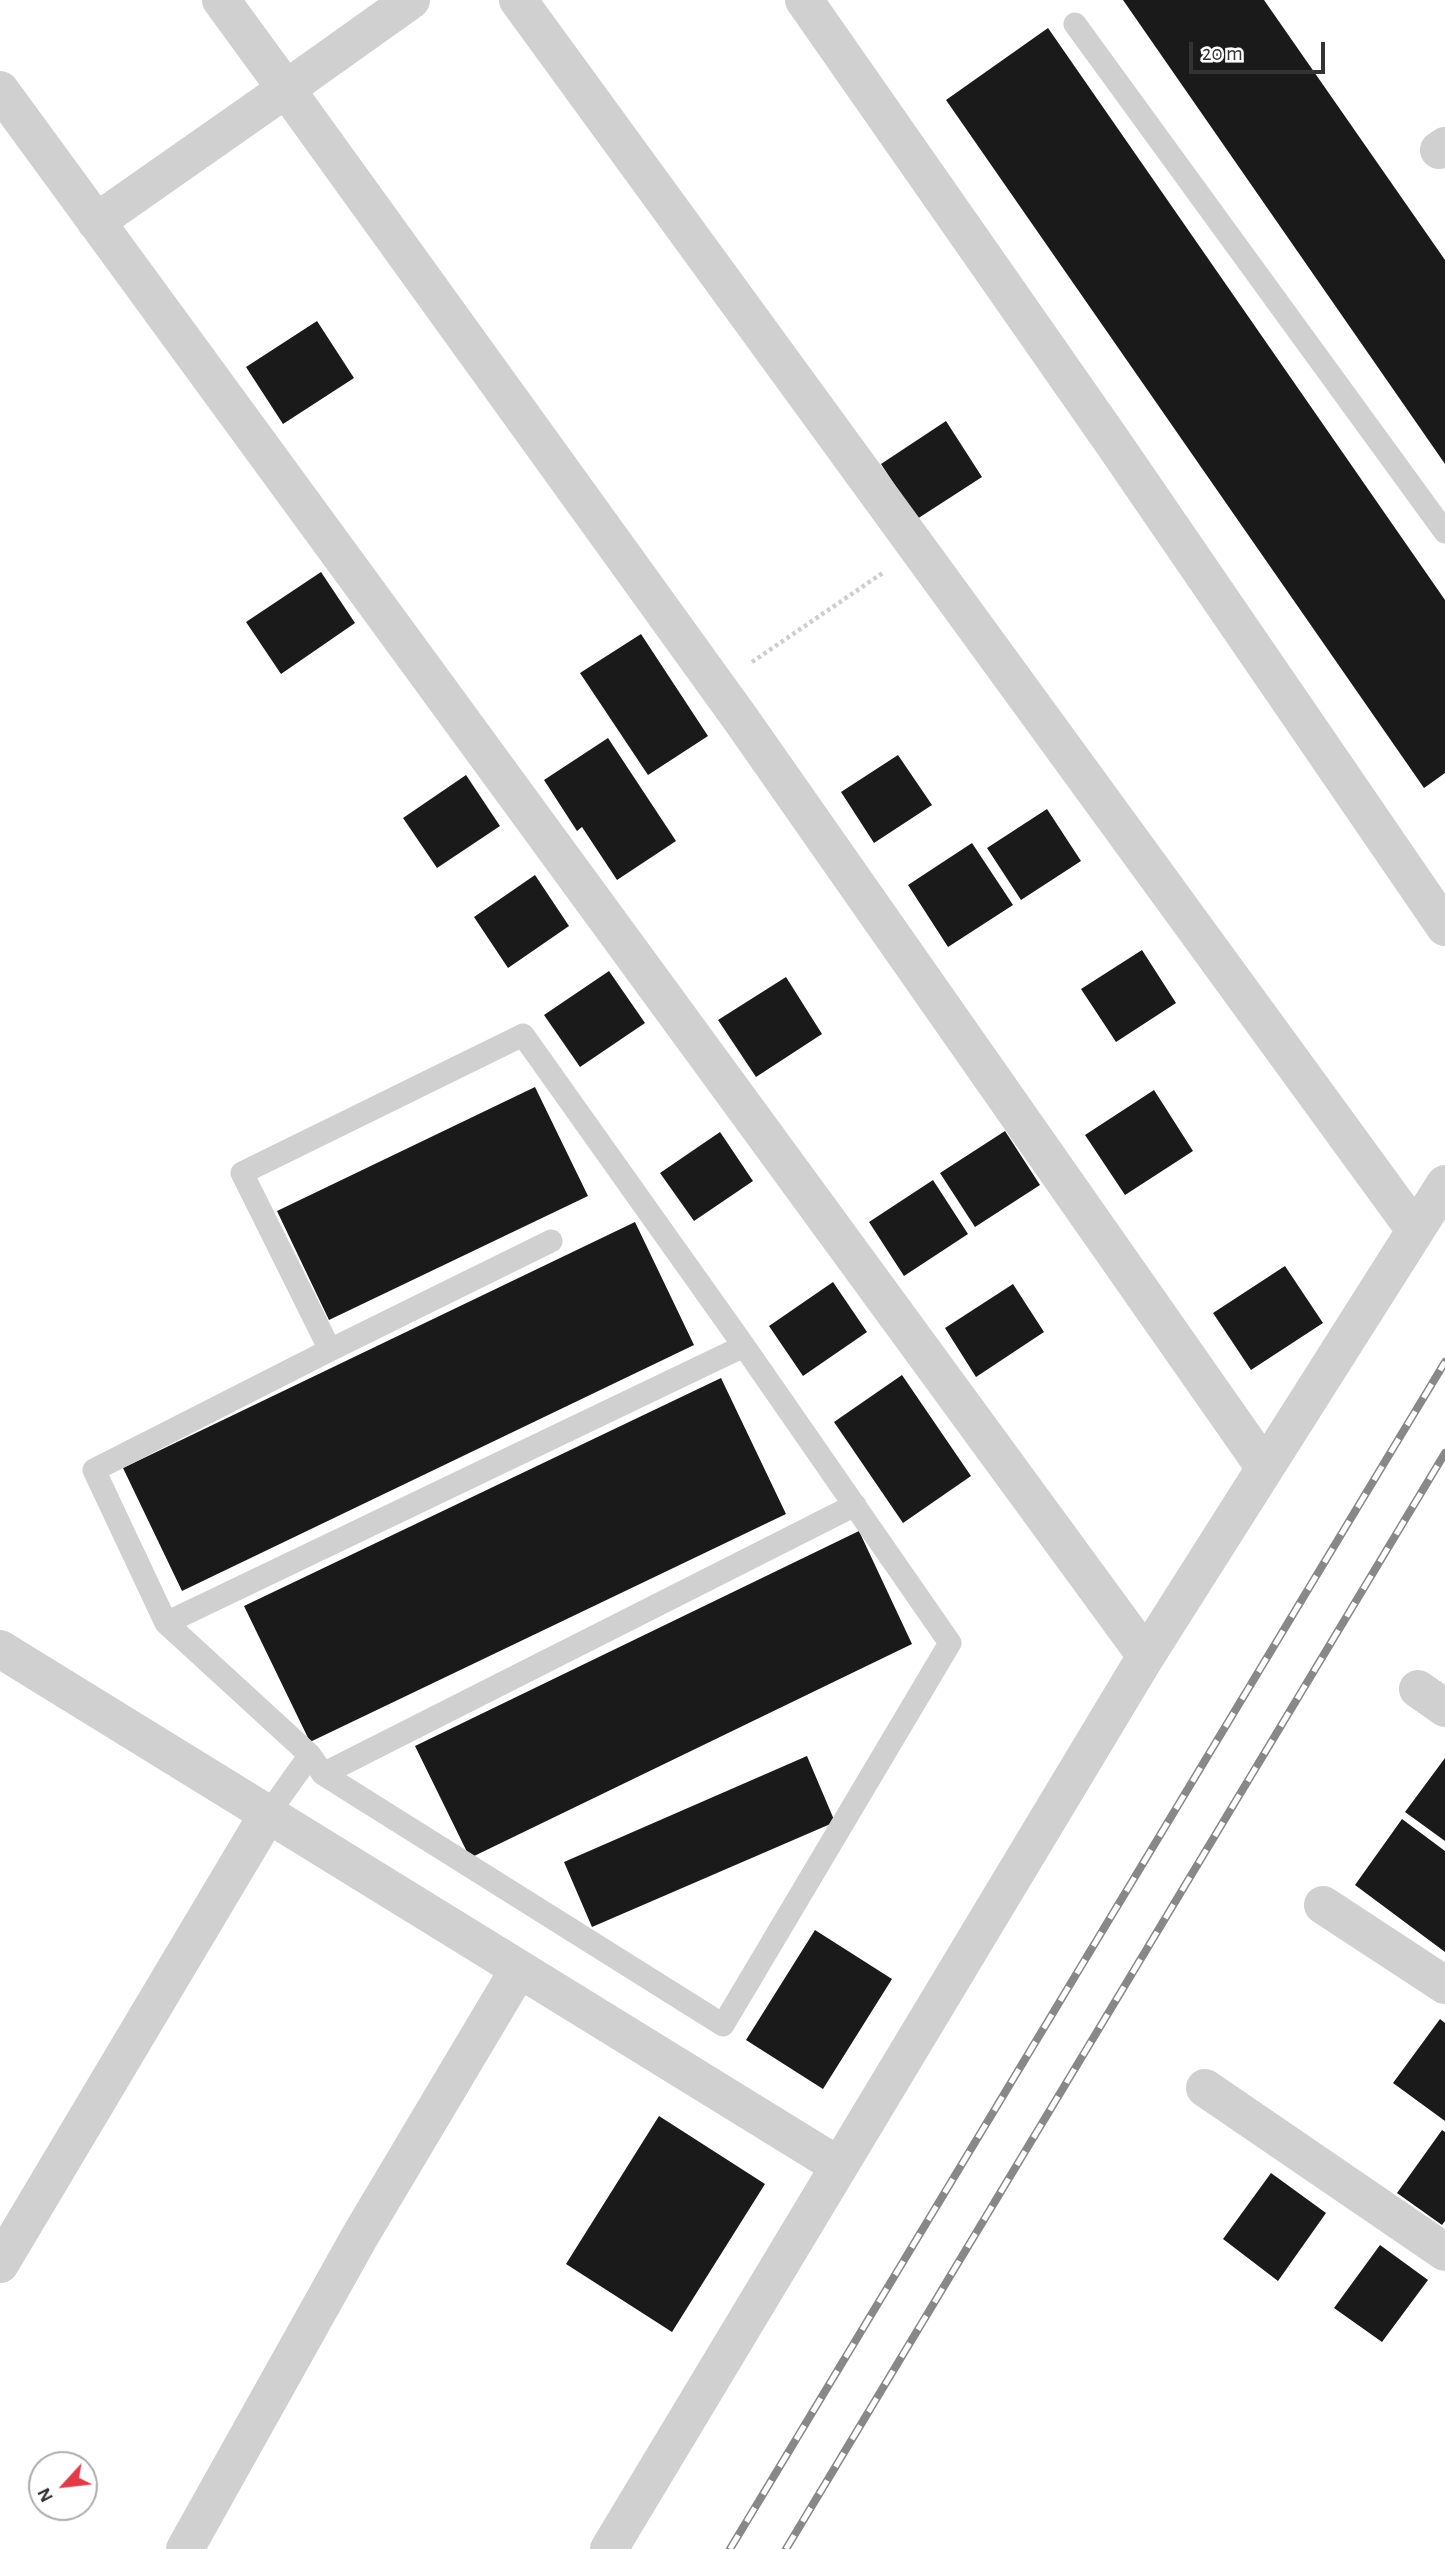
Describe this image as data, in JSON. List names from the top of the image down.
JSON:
{
  "scale_bar": "20 m",
  "north": "bottom left"
}
